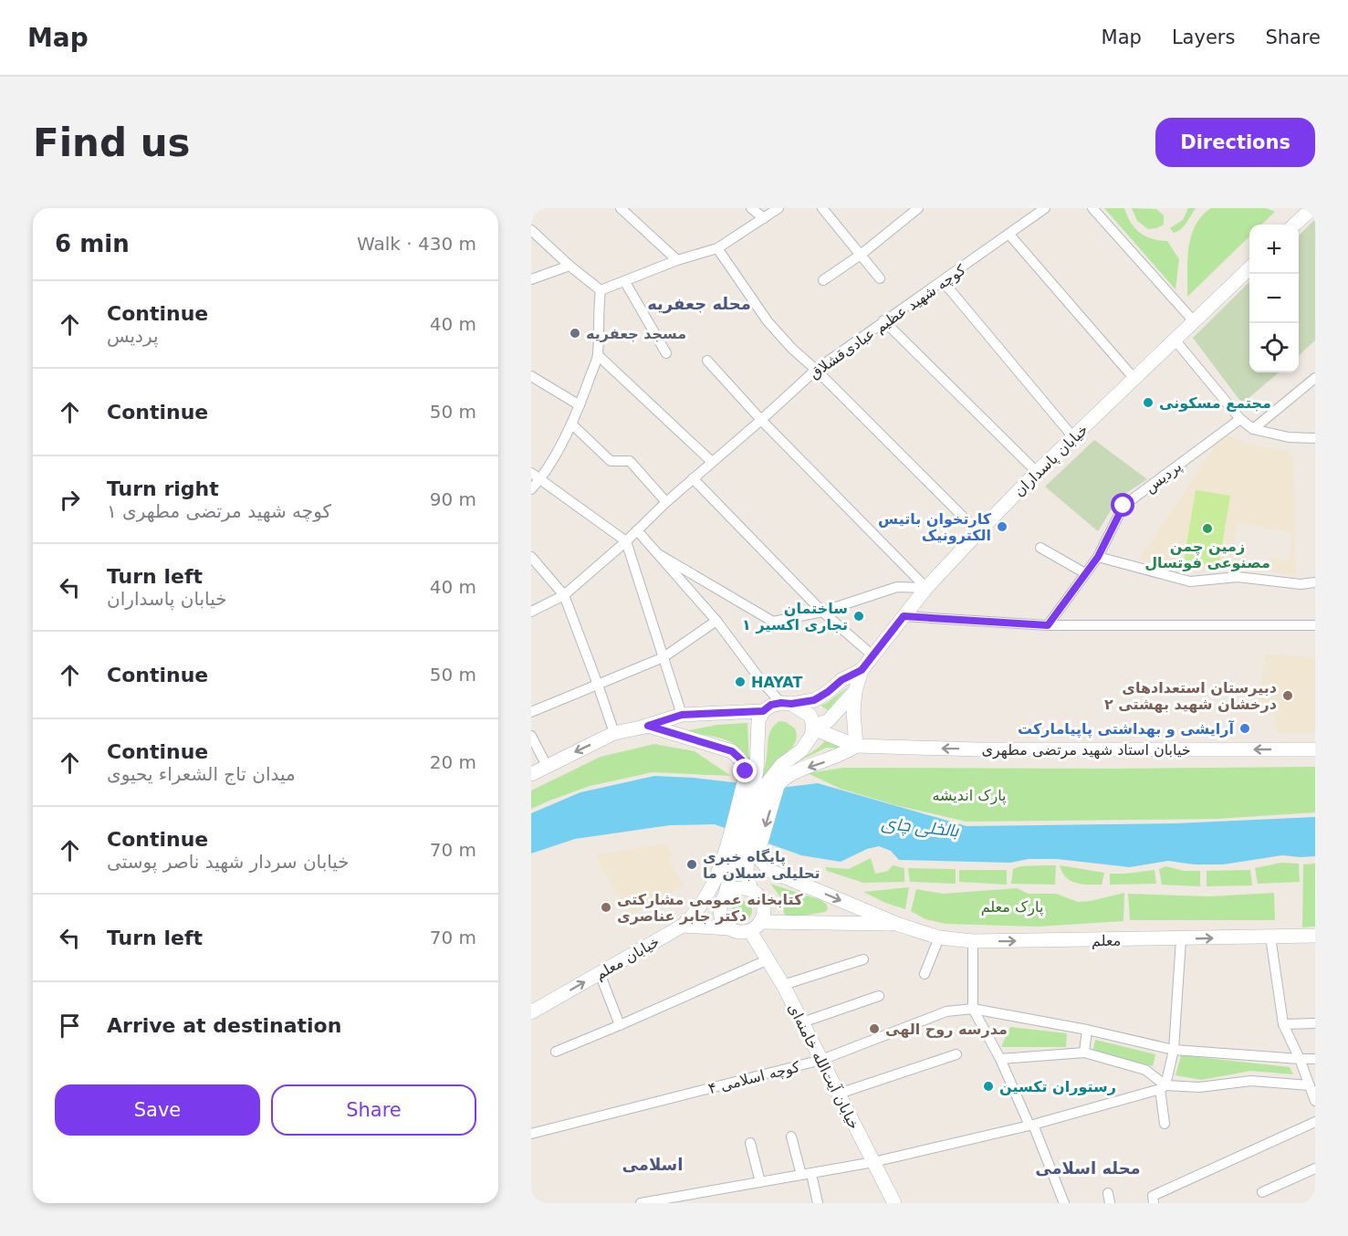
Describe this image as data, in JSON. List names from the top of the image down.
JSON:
{
  "streets": {
    "main road": [
      "خیابان پاسداران",
      "خیابان استاد شهید مرتضی مطهری",
      "معلم",
      "خیابان معلم",
      "خیابان آیت‌الله خامنه‌ای"
    ],
    "street": ["کوچه شهید عظیم عبادی‌قشلاق", "پردیس", "کوچه اسلامی ۴"]
  },
  "crossings": [
    ["خیابان آیت‌الله خامنه‌ای", "کوچه اسلامی ۴"]
  ],
  "one_way": ["خیابان استاد شهید مرتضی مطهری", "معلم"],
  "districts": ["محله جعفریه", "اسلامی", "محله اسلامی"],
  "water": ["بالخلی چای"],
  "parks": ["پارک اندیشه", "پارک معلم"],
  "places": [
    "مسجد جعفریه",
    "مجتمع مسکونی",
    "کارتخوان باتیس الکترونیک",
    "زمین چمن مصنوعی فوتسال",
    "ساختمان تجاری اکسیر ۱",
    "HAYAT",
    "دبیرستان استعدادهای درخشان شهید بهشتی ۲",
    "آرایشی و بهداشتی پاپیامارکت",
    "پایگاه خبری تحلیلی سبلان ما",
    "کتابخانه عمومی مشارکتی دکتر جابر عناصری",
    "مدرسه روح الهی",
    "رستوران تکسین"
  ],
  "page": {
    "header": "Map",
    "nav": ["Map", "Layers", "Share"],
    "buttons": [
      "Directions",
      ["Save", "Share"]
    ],
    "title": "Find us",
    "heading": ["6 min", "Walk · 430 m"],
    "map_buttons": ["+", "−"],
    "list": [
      ["Continue", "پردیس", "40 m"],
      ["Continue", "50 m"],
      ["Turn right", "کوچه شهید مرتضی مطهری ۱", "90 m"],
      ["Turn left", "خیابان پاسداران", "40 m"],
      ["Continue", "50 m"],
      ["Continue", "میدان تاج الشعراء یحیوی", "20 m"],
      ["Continue", "خیابان سردار شهید ناصر پوستی", "70 m"],
      ["Turn left", "70 m"],
      "Arrive at destination"
    ]
  }
}
